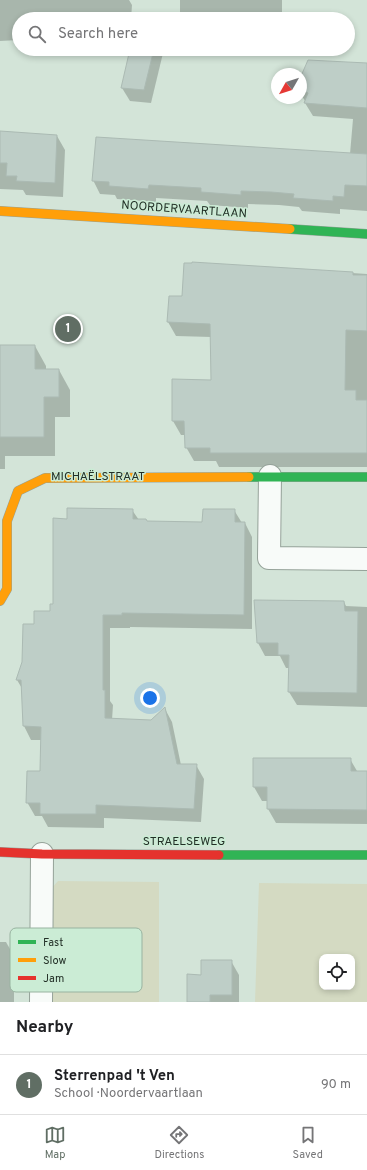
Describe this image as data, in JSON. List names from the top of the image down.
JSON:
{
  "streets": {
    "street": ["NOORDERVAARTLAAN", "MICHAËLSTRAAT", "STRAELSEWEG"]
  },
  "legend": ["Fast", "Slow", "Jam"],
  "north": "bottom left",
  "page": {
    "search": "Search here",
    "pins": "1",
    "heading": "Nearby",
    "list": [
      {
        "mark": "1",
        "name": "Sterrenpad 't Ven",
        "note": "School · Noordervaartlaan",
        "value": "90 m"
      }
    ],
    "nav": ["Map", "Directions", "Saved"]
  }
}
